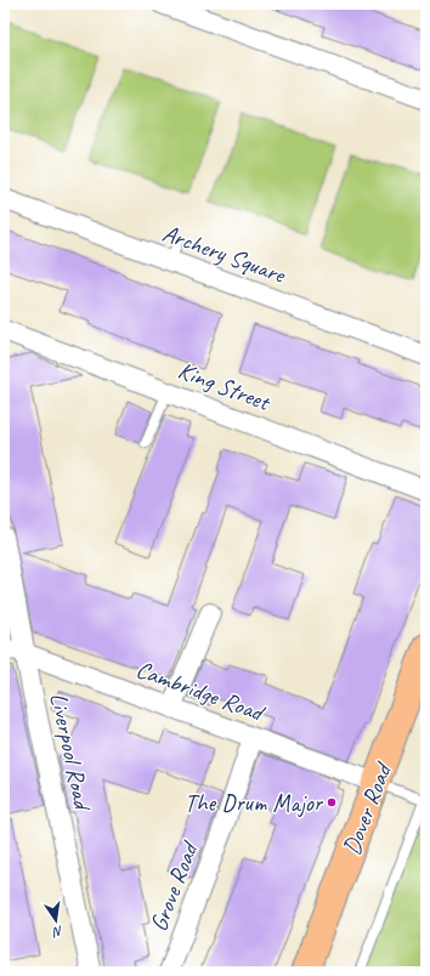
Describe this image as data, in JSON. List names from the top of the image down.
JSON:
{
  "streets": {
    "main road": ["Dover Road"],
    "street": [
      "Archery Square",
      "King Street",
      "Cambridge Road",
      "Liverpool Road",
      "Grove Road"
    ]
  },
  "crossings": [
    ["Cambridge Road", "Liverpool Road"],
    ["Cambridge Road", "Dover Road"],
    ["Cambridge Road", "Grove Road"]
  ],
  "places": ["The Drum Major"],
  "north": "bottom"
}
